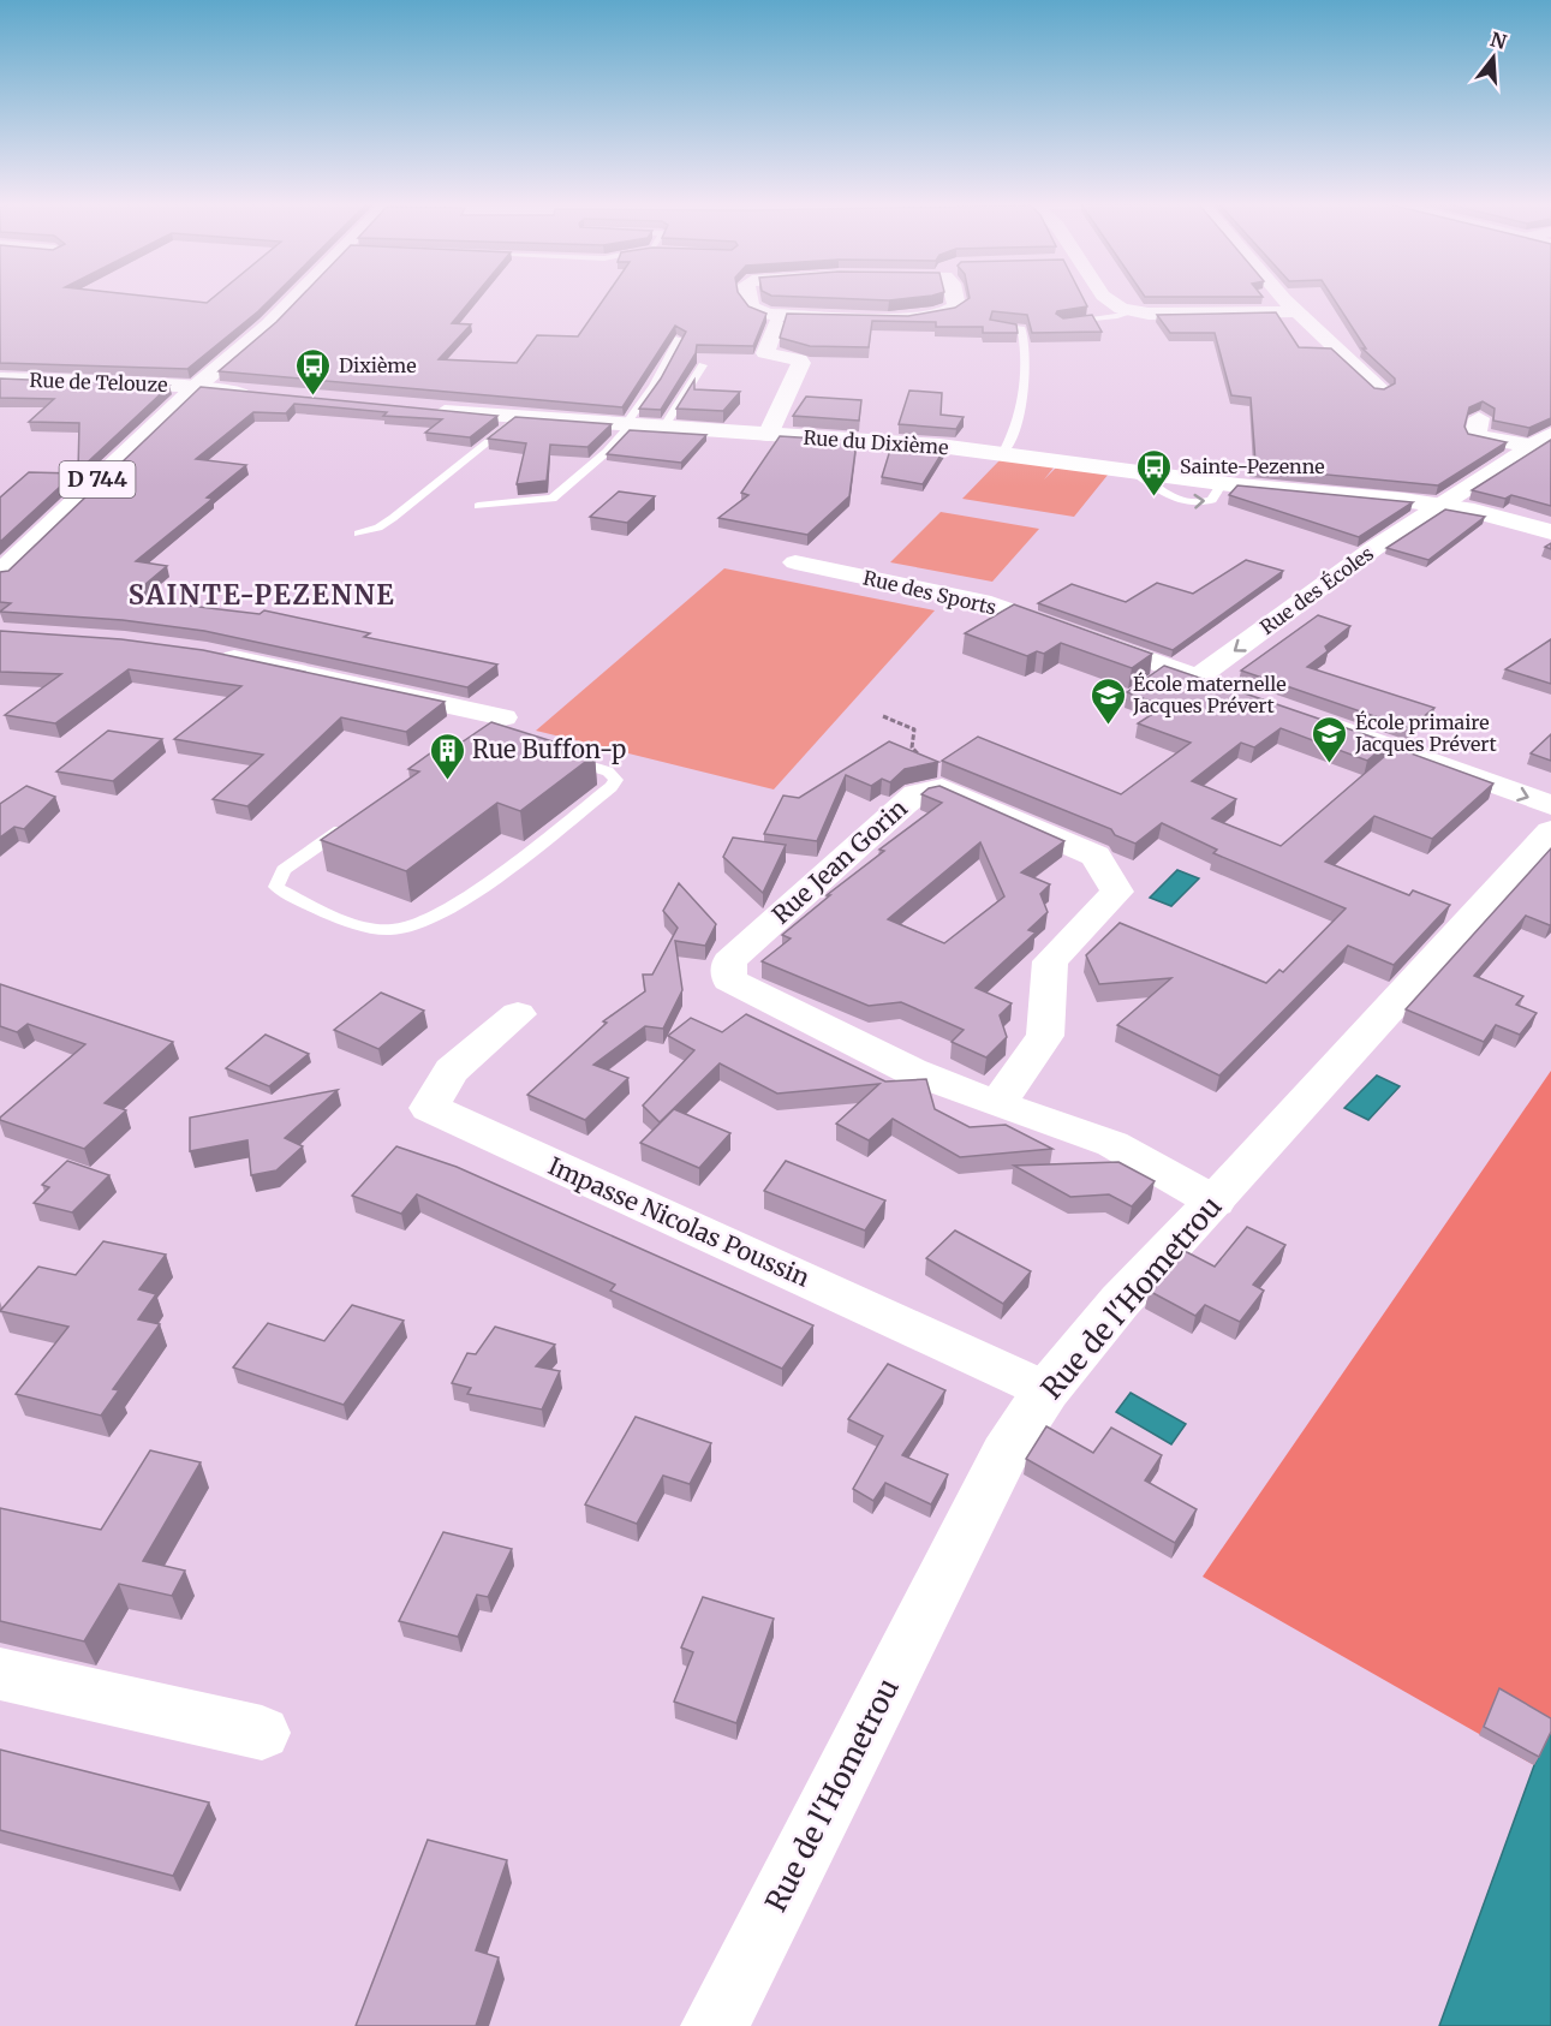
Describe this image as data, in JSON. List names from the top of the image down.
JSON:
{
  "streets": {
    "street": [
      "Rue de Telouze",
      "Rue du Dixième",
      "D 744",
      "Rue des Écoles",
      "Rue des Sports",
      "Rue Jean Gorin",
      "Impasse Nicolas Poussin",
      "Rue de l'Hometrou"
    ]
  },
  "crossings": [
    ["Rue de Telouze", "D 744"],
    ["Rue du Dixième", "Rue des Écoles"],
    ["Rue des Écoles", "Rue des Sports"],
    ["Rue Jean Gorin", "Rue de l'Hometrou"],
    ["Impasse Nicolas Poussin", "Rue de l'Hometrou"]
  ],
  "one_way": ["Rue des Écoles"],
  "districts": ["SAINTE-PEZENNE"],
  "places": {
    "bus stop": ["Dixième", "Sainte-Pezenne"],
    "school or university": ["École maternelle Jacques Prévert", "École primaire Jacques Prévert"],
    "building": ["Rue Buffon-p"]
  },
  "north": "top"
}
